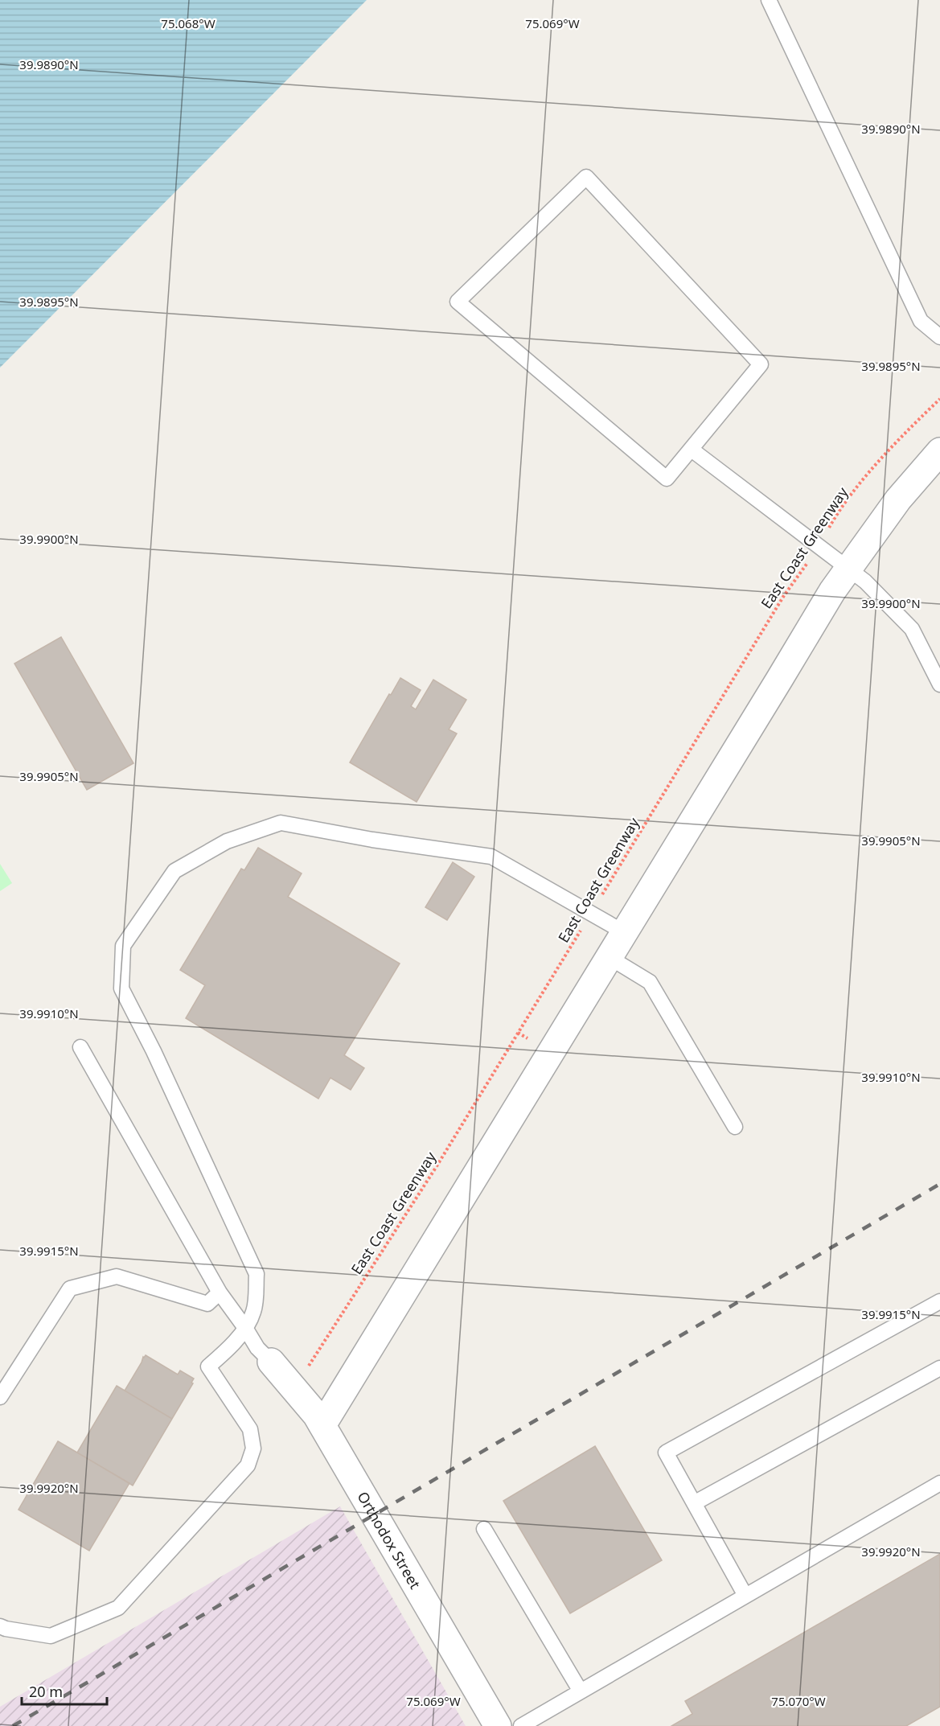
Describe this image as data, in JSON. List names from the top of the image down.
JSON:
{
  "streets": {
    "street": ["Orthodox Street"],
    "path": ["East Coast Greenway"]
  },
  "crossings": [
    ["East Coast Greenway", "Orthodox Street"]
  ],
  "scale_bar": "20 m",
  "coordinates": [
    "75.068°W",
    "75.069°W",
    "39.9890°N",
    "39.9895°N",
    "39.9900°N",
    "39.9905°N",
    "39.9910°N",
    "39.9915°N",
    "39.9920°N",
    "75.070°W"
  ]
}
